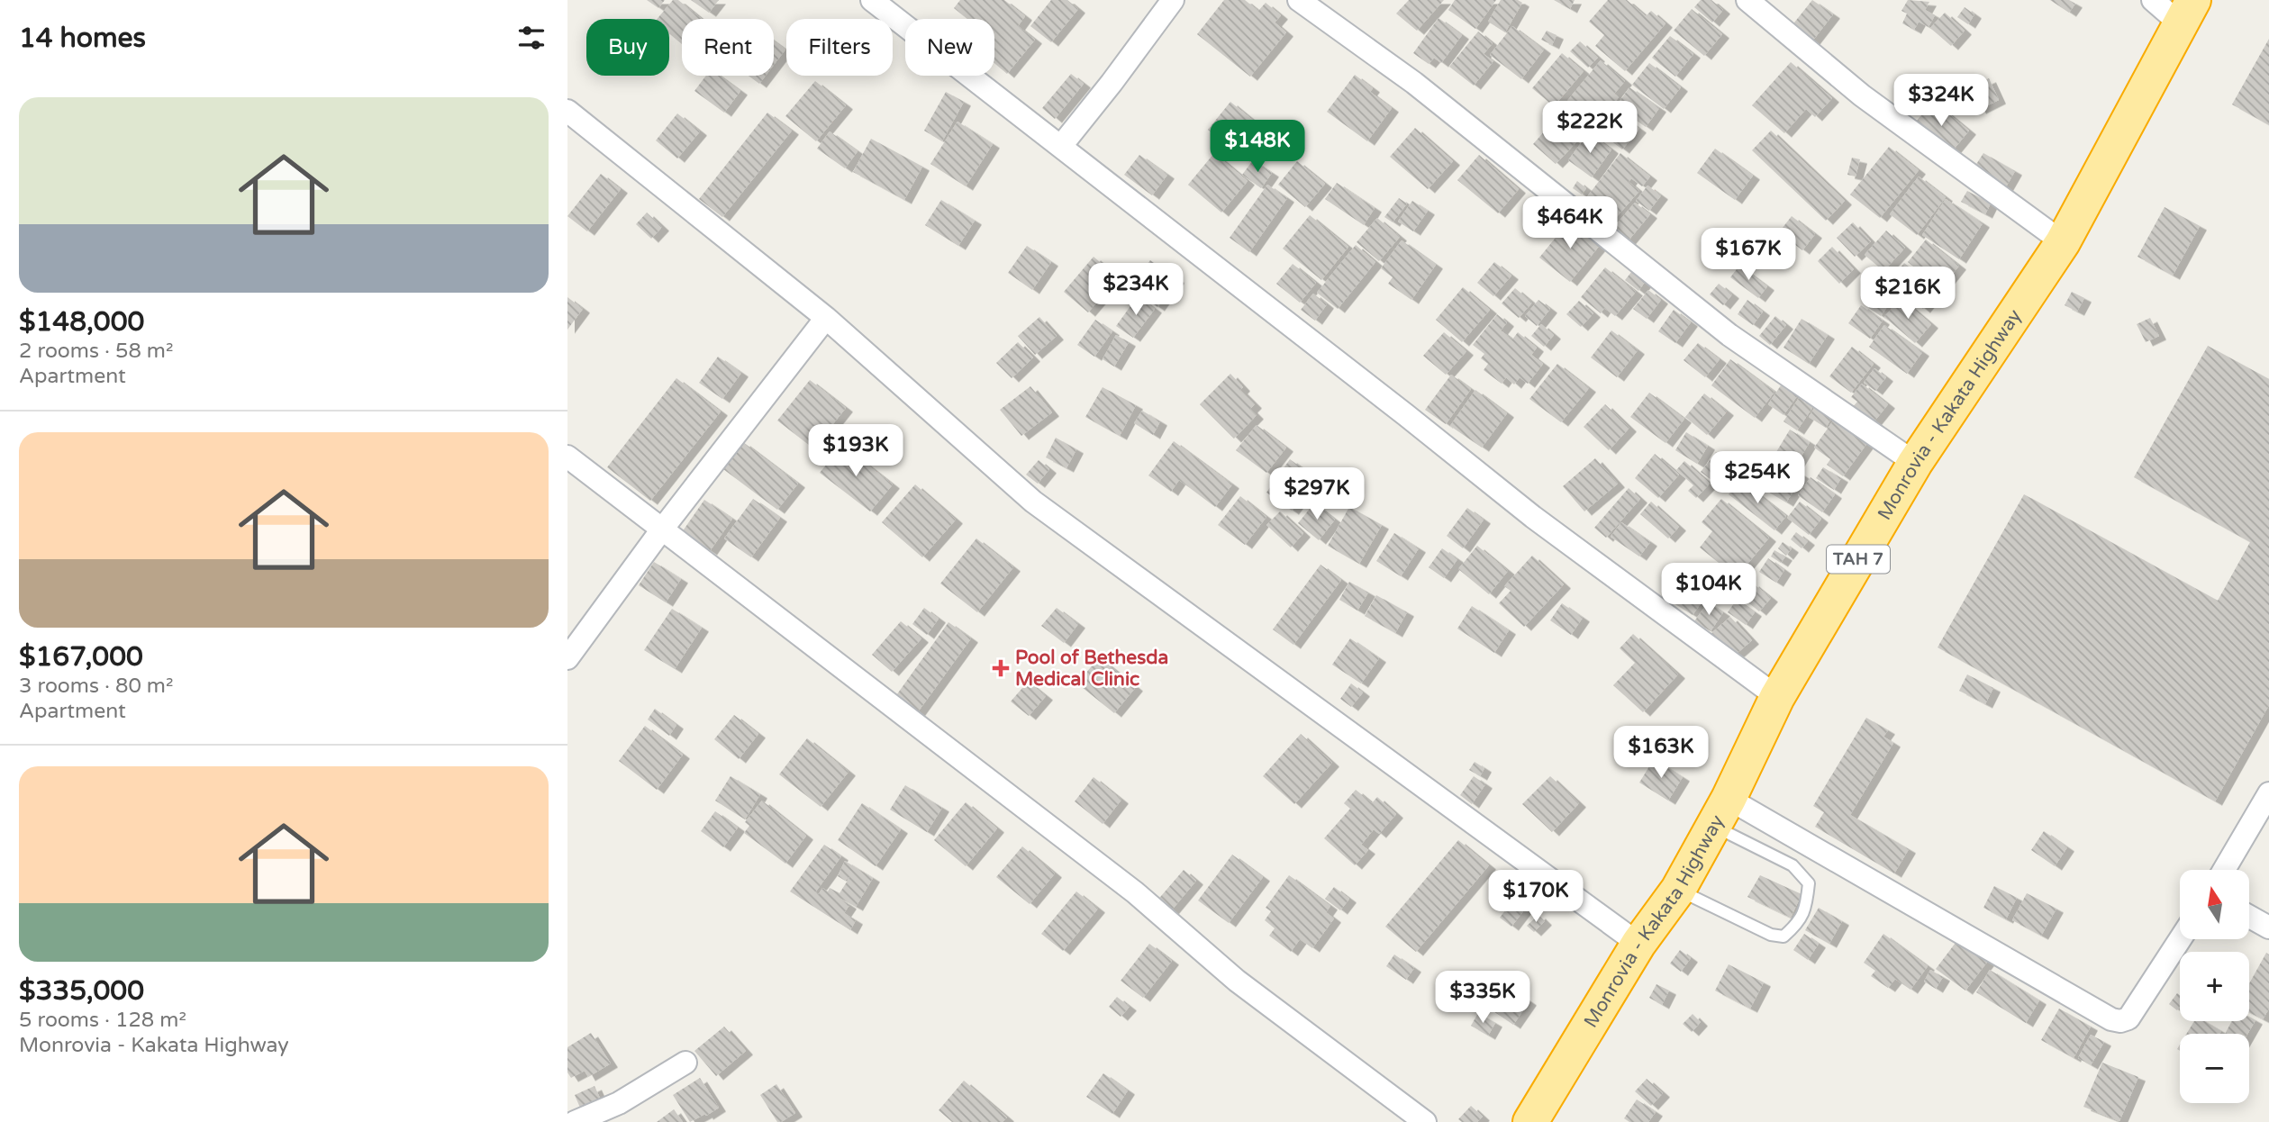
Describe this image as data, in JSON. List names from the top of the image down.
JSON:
{
  "streets": {
    "highway": ["Monrovia - Kakata Highway", "TAH 7"]
  },
  "places": {
    "health": ["Pool of Bethesda Medical Clinic"]
  },
  "north": "top",
  "page": {
    "heading": "14 homes",
    "chip": [
      "Buy",
      "Rent",
      "Filters",
      "New"
    ],
    "price": [
      "$324K",
      "$222K",
      "$148K",
      "$464K",
      "$167K",
      "$234K",
      "$216K",
      "$193K",
      "$254K",
      "$297K",
      "$104K",
      "$163K",
      "$170K",
      "$335K"
    ],
    "list": [
      {
        "name": "$148,000",
        "note": "2 rooms · 58 m² · Apartment"
      },
      {
        "name": "$167,000",
        "note": "3 rooms · 80 m² · Apartment"
      },
      {
        "name": "$335,000",
        "note": "5 rooms · 128 m² · Monrovia - Kakata Highway"
      }
    ],
    "map_buttons": ["+", "−"]
  }
}
